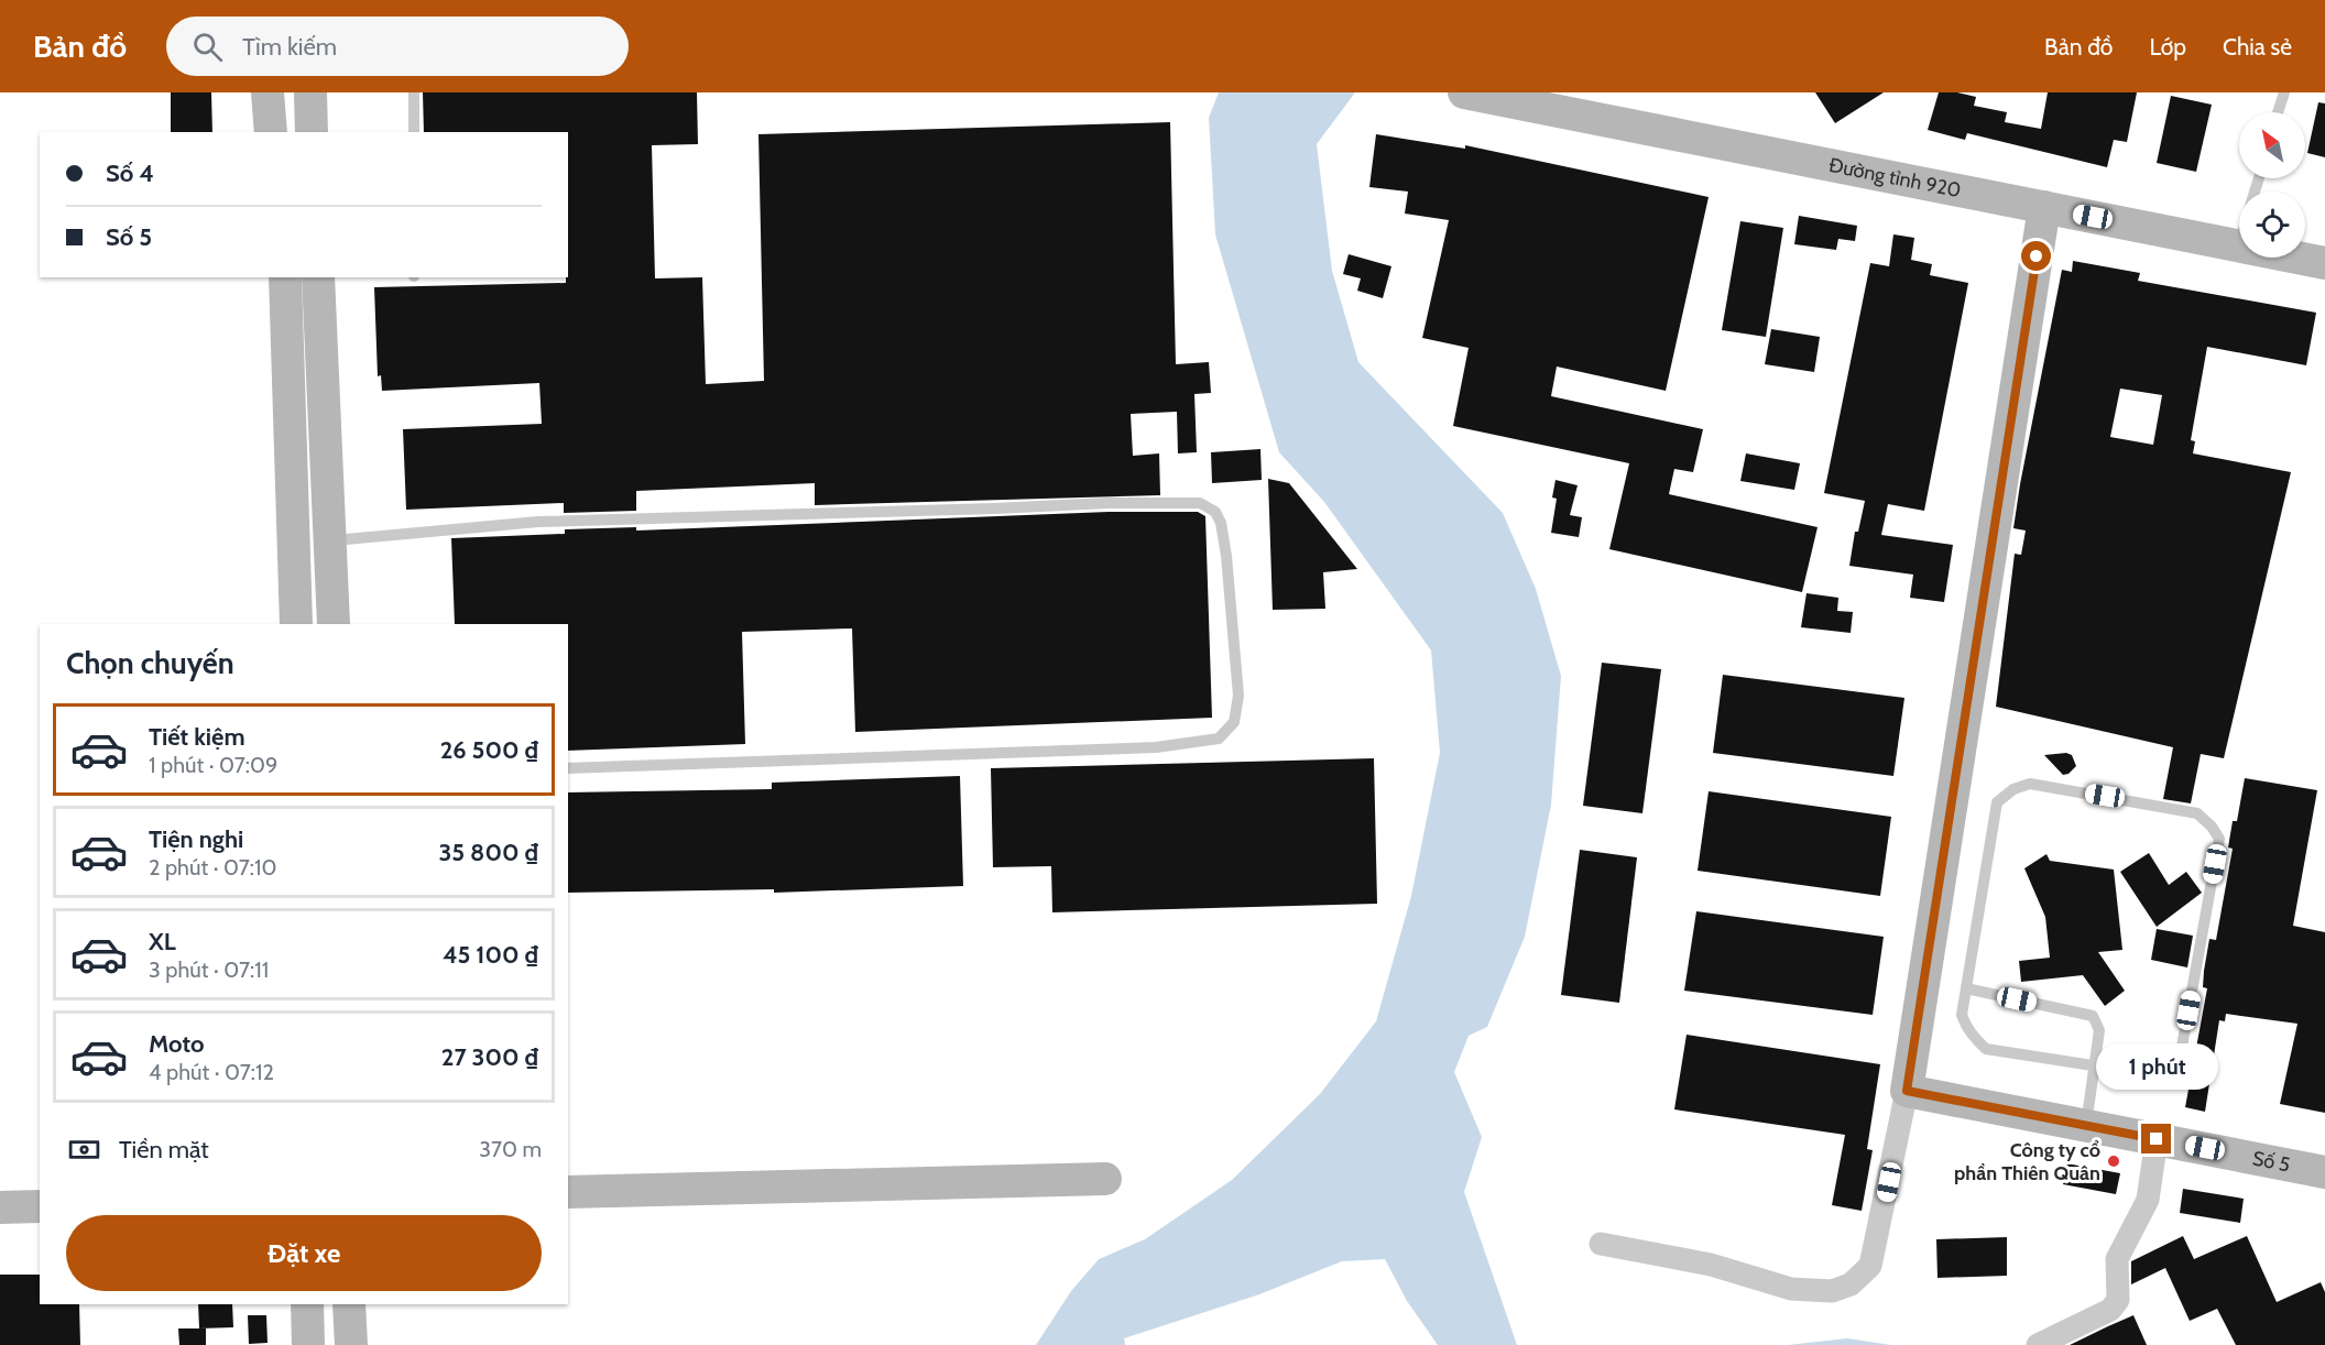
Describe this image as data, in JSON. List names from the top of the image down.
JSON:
{
  "streets": {
    "street": ["Đường tỉnh 920", "Số 5"]
  },
  "places": ["Công ty cổ phần Thiên Quân"],
  "north": "top left",
  "page": {
    "header": "Bản đồ",
    "search": "Tìm kiếm",
    "nav": ["Bản đồ", "Lớp", "Chia sẻ"],
    "banner": ["Số 4", "Số 5"],
    "heading": "Chọn chuyến",
    "list": [
      {
        "name": "Tiết kiệm",
        "note": "1 phút · 07:09",
        "value": "26 500 ₫"
      },
      {
        "name": "Tiện nghi",
        "note": "2 phút · 07:10",
        "value": "35 800 ₫"
      },
      {
        "name": "XL",
        "note": "3 phút · 07:11",
        "value": "45 100 ₫"
      },
      {
        "name": "Moto",
        "note": "4 phút · 07:12",
        "value": "27 300 ₫"
      }
    ],
    "bubble": "1 phút",
    "pay": ["Tiền mặt", "370 m"],
    "buttons": "Đặt xe"
  }
}
